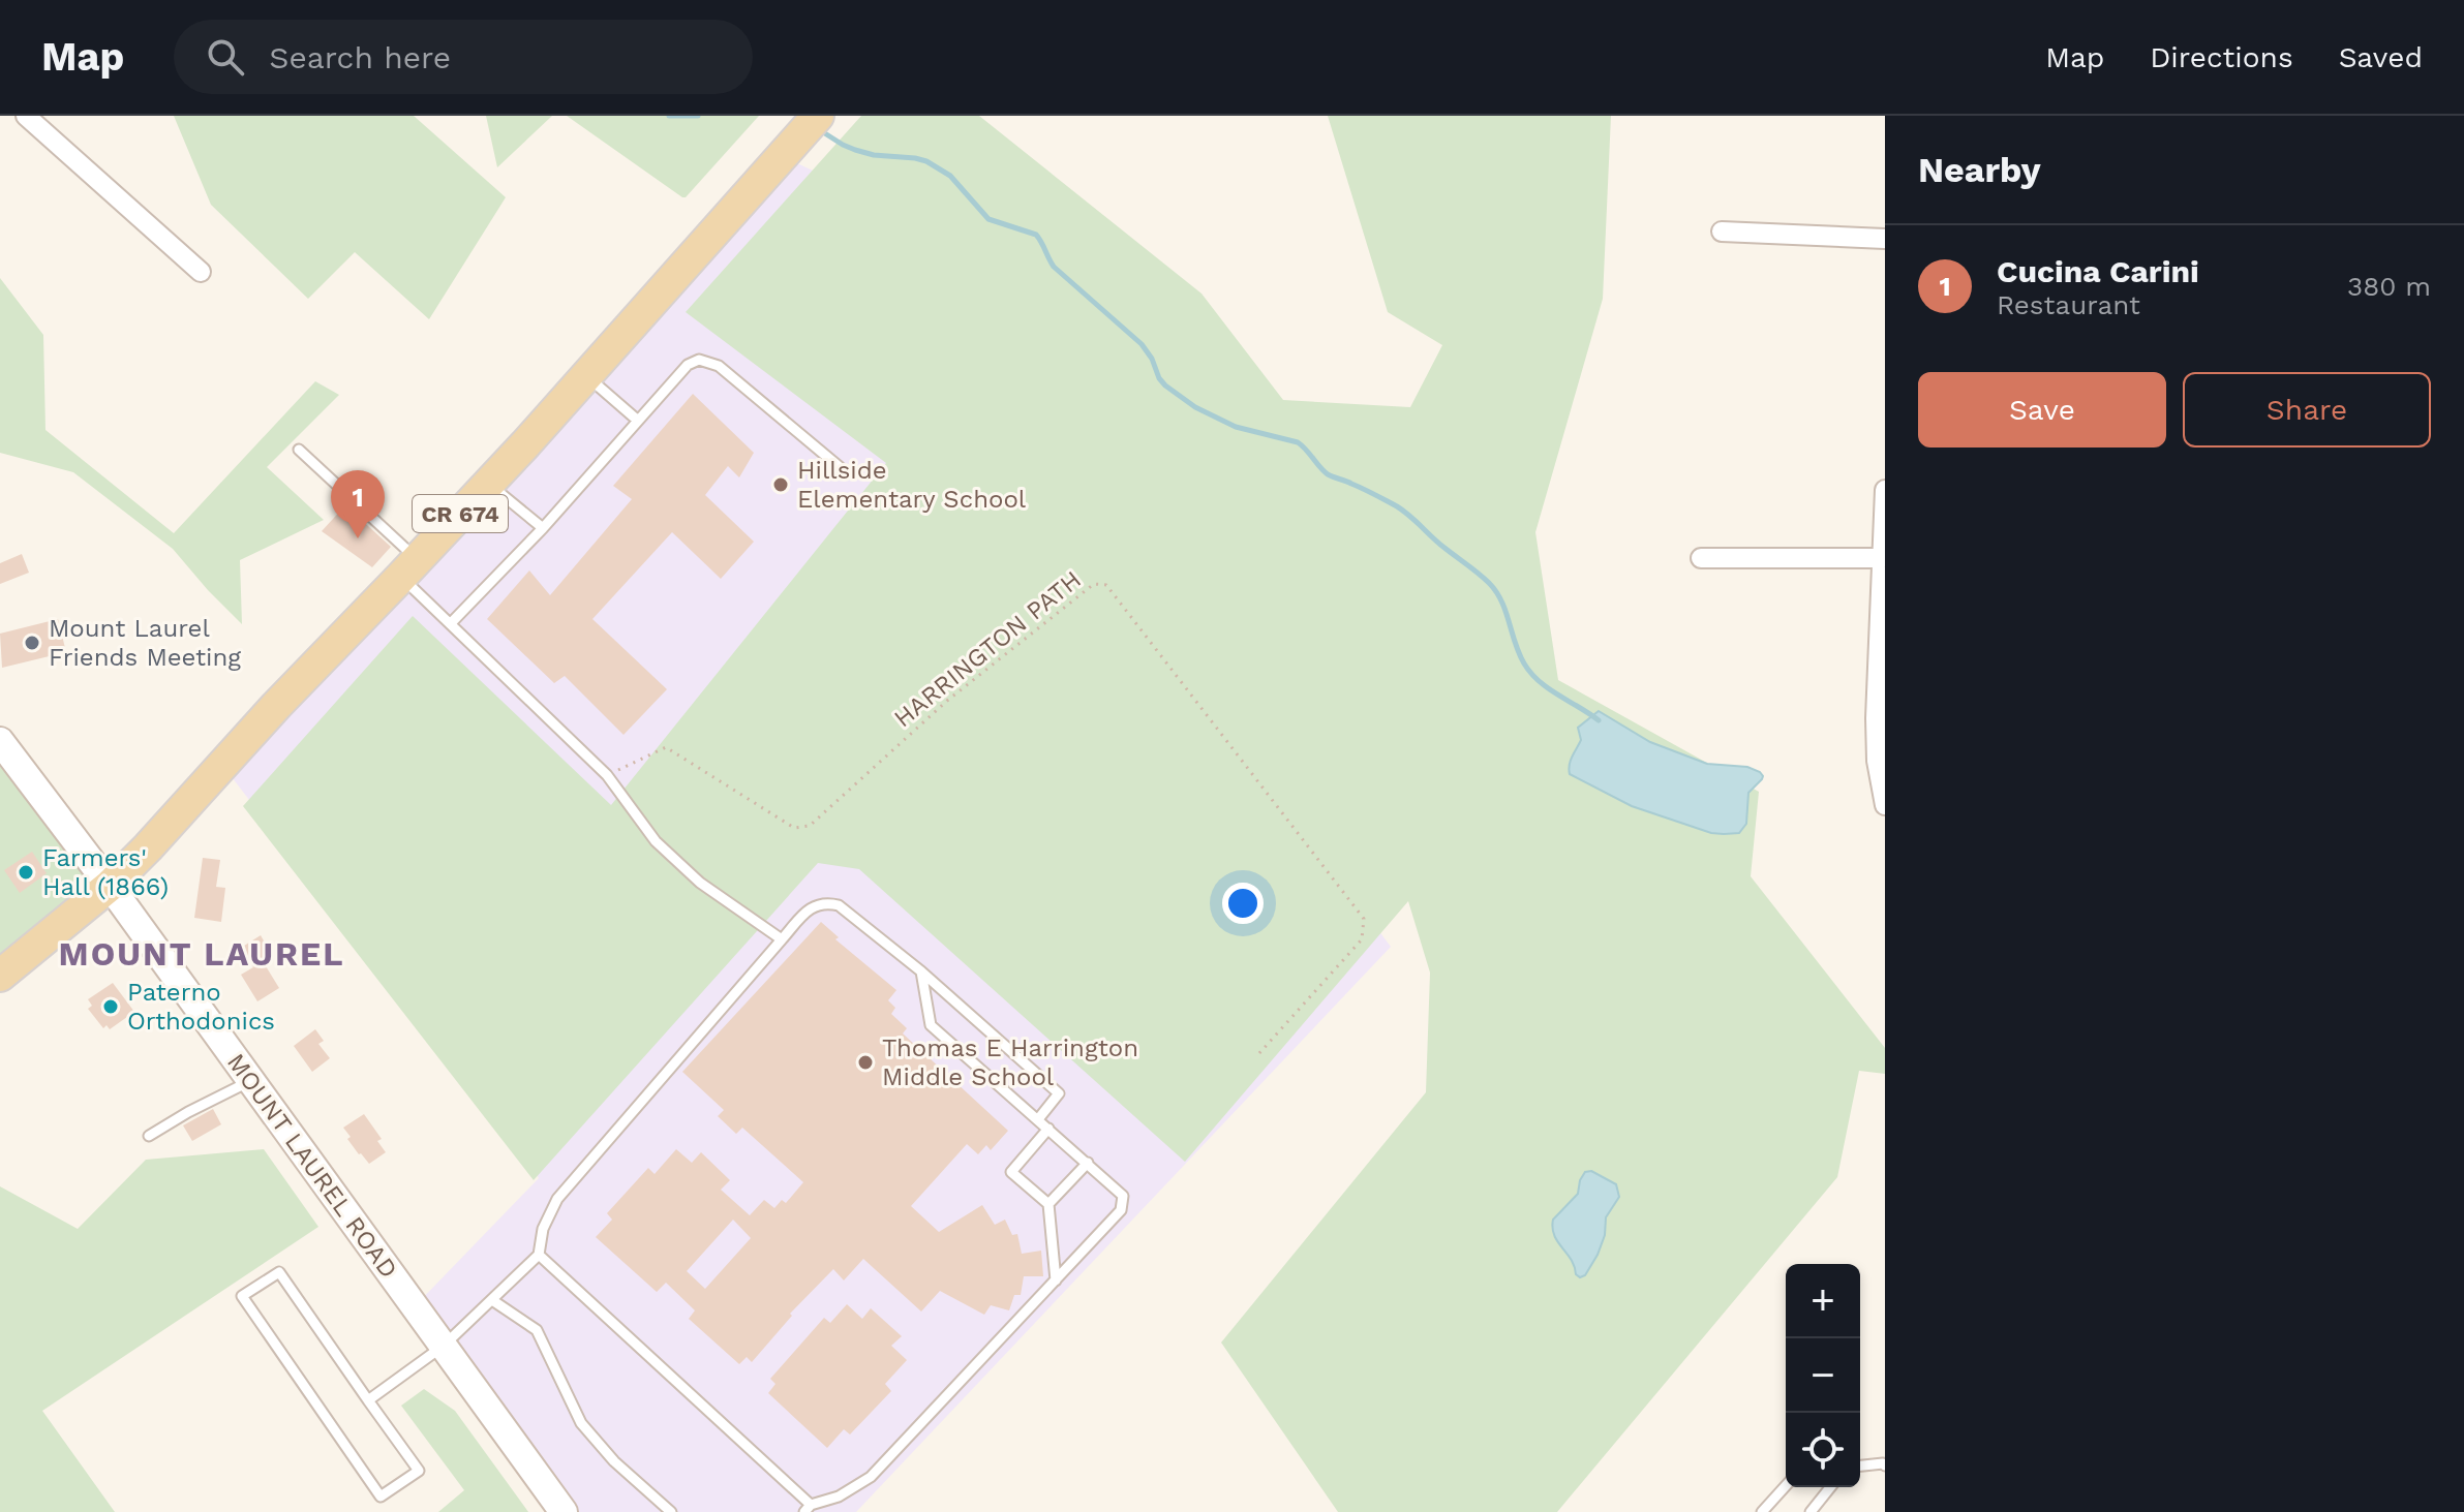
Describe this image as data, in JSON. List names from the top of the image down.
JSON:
{
  "streets": {
    "main road": ["CR 674", "MOUNT LAUREL ROAD"],
    "path": ["HARRINGTON PATH"]
  },
  "crossings": [
    ["CR 674", "MOUNT LAUREL ROAD"]
  ],
  "districts": ["MOUNT LAUREL"],
  "places": [
    "Hillside Elementary School",
    "Mount Laurel Friends Meeting",
    "Farmers' Hall (1866)",
    "Paterno Orthodonics",
    "Thomas E Harrington Middle School"
  ],
  "page": {
    "header": "Map",
    "search": "Search here",
    "nav": ["Map", "Directions", "Saved"],
    "heading": "Nearby",
    "list": [
      {
        "mark": "1",
        "name": "Cucina Carini",
        "note": "Restaurant",
        "value": "380 m"
      }
    ],
    "buttons": ["Save", "Share"],
    "pins": "1",
    "map_buttons": ["+", "−"]
  }
}
